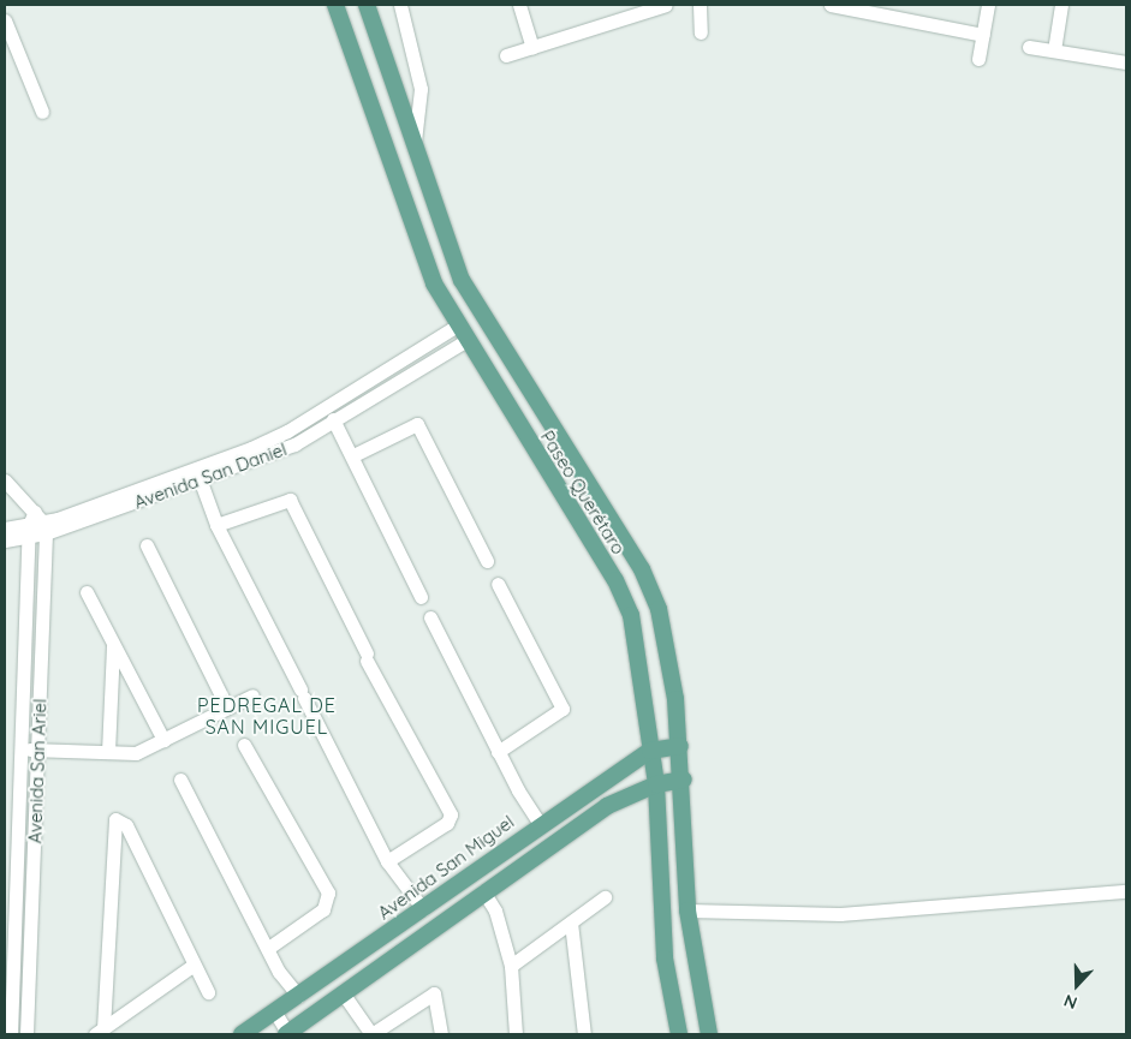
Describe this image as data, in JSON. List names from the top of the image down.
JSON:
{
  "streets": {
    "main road": ["Paseo Querétaro", "Avenida San Miguel"],
    "street": ["Avenida San Daniel", "Avenida San Ariel"]
  },
  "crossings": [
    ["Avenida San Daniel", "Paseo Querétaro"],
    ["Avenida San Daniel", "Avenida San Ariel"],
    ["Paseo Querétaro", "Avenida San Miguel"]
  ],
  "districts": ["PEDREGAL DE SAN MIGUEL"],
  "north": "bottom"
}
